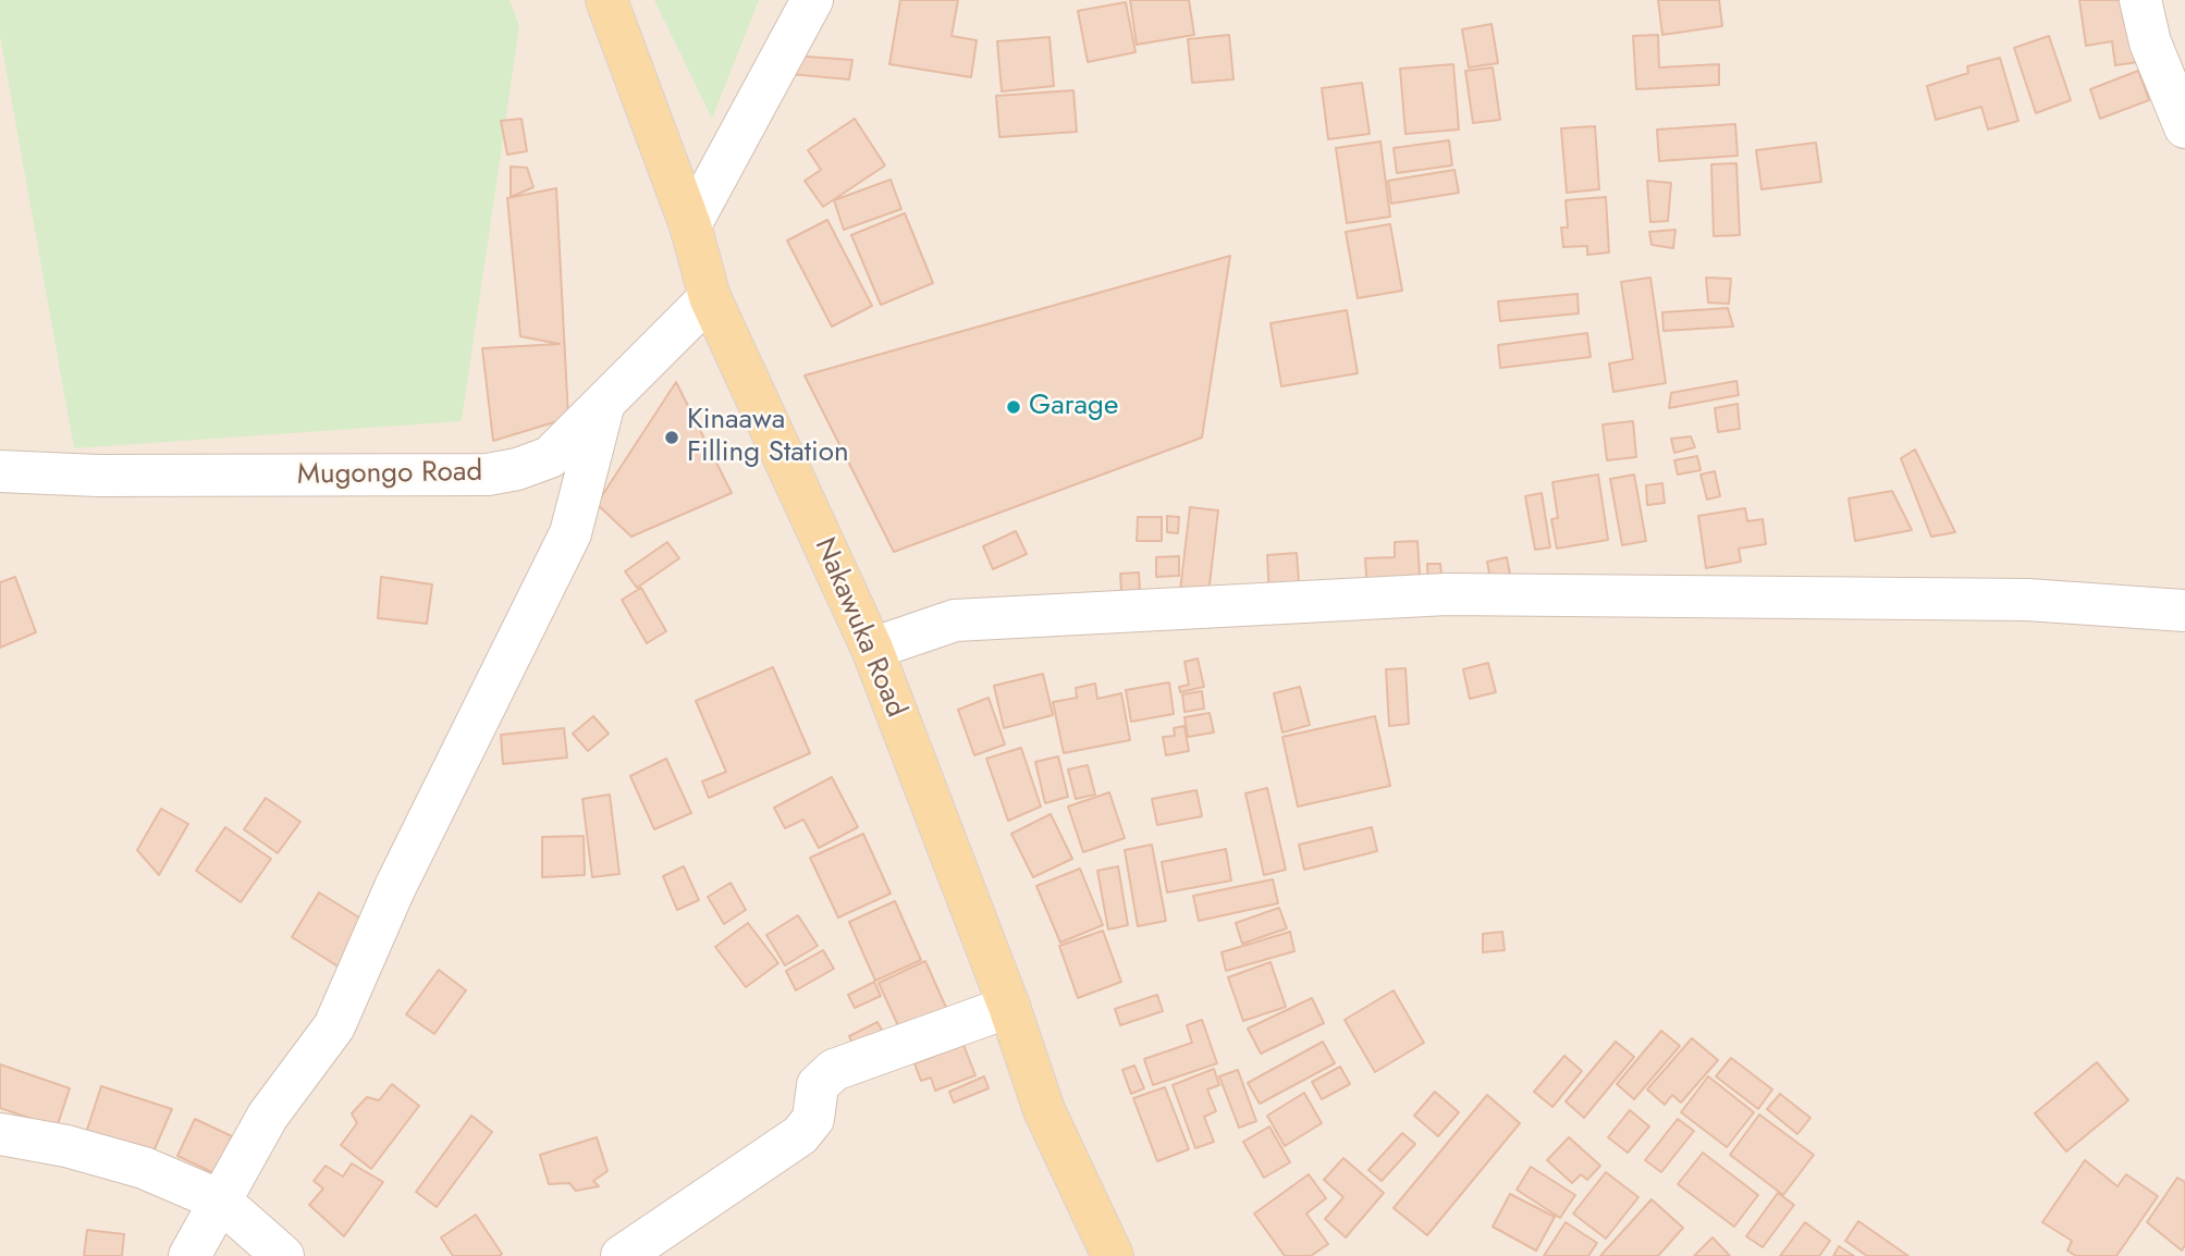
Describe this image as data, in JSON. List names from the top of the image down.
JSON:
{
  "streets": {
    "main road": ["Nakawuka Road"],
    "street": ["Mugongo Road"]
  },
  "crossings": [
    ["Mugongo Road", "Nakawuka Road"]
  ],
  "places": ["Garage", "Kinaawa Filling Station"]
}
